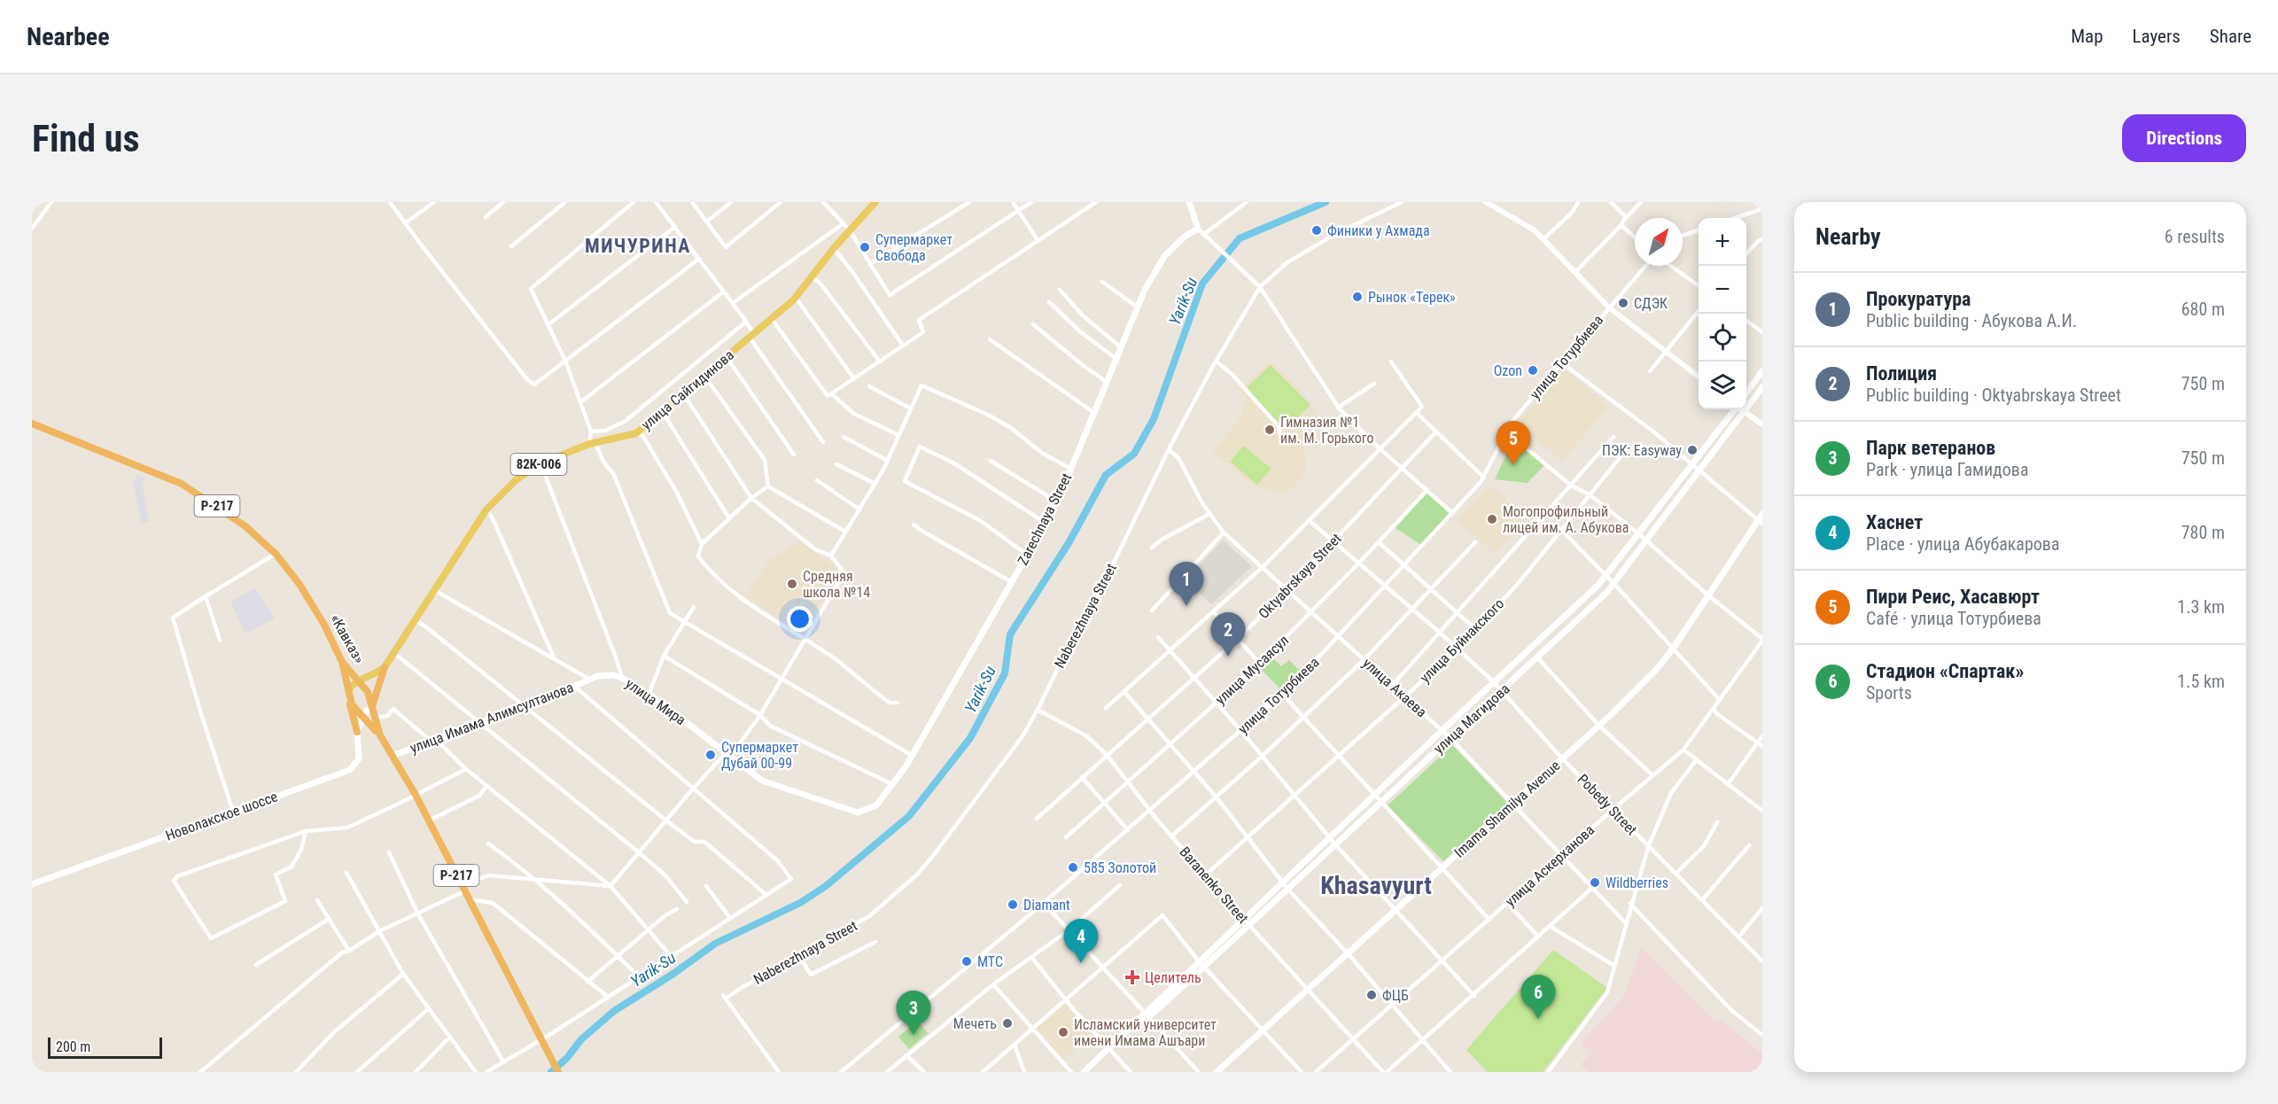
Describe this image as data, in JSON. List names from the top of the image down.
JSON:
{
  "streets": {
    "highway": ["Р-217", "«Кавказ»"],
    "main road": [
      "улица Сайгидинова",
      "82К-006",
      "Zarechnaya Street",
      "улица Мира",
      "улица Имама Алимсултанова",
      "улица Магидова",
      "Imama Shamilya Avenue",
      "Новолакское шоссе"
    ],
    "street": [
      "улица Тотурбиева",
      "Oktyabrskaya Street",
      "Naberezhnaya Street",
      "улица Буйнакского",
      "улица Мусаясул",
      "улица Акаева",
      "Pobedy Street",
      "улица Аскерханова",
      "Baranenko Street"
    ]
  },
  "crossings": [
    ["улица Тотурбиева", "улица Акаева"],
    ["улица Тотурбиева", "Pobedy Street"],
    ["улица Тотурбиева", "Baranenko Street"],
    ["улица Сайгидинова", "82К-006"],
    ["82К-006", "«Кавказ»"],
    ["Р-217", "«Кавказ»"],
    ["Р-217", "Новолакское шоссе"],
    ["Zarechnaya Street", "улица Мира"],
    ["Oktyabrskaya Street", "улица Акаева"],
    ["Oktyabrskaya Street", "Pobedy Street"],
    ["Oktyabrskaya Street", "Baranenko Street"],
    ["Naberezhnaya Street", "улица Акаева"],
    ["Naberezhnaya Street", "Baranenko Street"],
    ["«Кавказ»", "улица Имама Алимсултанова"],
    ["улица Буйнакского", "улица Акаева"],
    ["улица Буйнакского", "Pobedy Street"],
    ["улица Буйнакского", "Baranenko Street"],
    ["улица Мусаясул", "улица Акаева"],
    ["улица Мусаясул", "Pobedy Street"],
    ["улица Мусаясул", "Baranenko Street"],
    ["улица Акаева", "улица Магидова"],
    ["улица Акаева", "Imama Shamilya Avenue"],
    ["улица Акаева", "улица Аскерханова"],
    ["улица Мира", "улица Имама Алимсултанова"],
    ["улица Магидова", "Pobedy Street"],
    ["улица Магидова", "Baranenko Street"],
    ["Pobedy Street", "Imama Shamilya Avenue"],
    ["Pobedy Street", "улица Аскерханова"],
    ["Imama Shamilya Avenue", "Baranenko Street"],
    ["улица Аскерханова", "Baranenko Street"]
  ],
  "districts": ["МИЧУРИНА", "Khasavyurt"],
  "water": ["Yarik-Su"],
  "places": {
    "other": [
      "Финики у Ахмада",
      "Супермаркет Свобода",
      "Рынок «Терек»",
      "СДЭК",
      "Ozon",
      "Гимназия №1 им. М. Горького",
      "ПЭК: Easyway",
      "Могопрофильный лицей им. А. Абукова",
      "Средняя школа №14",
      "Супермаркет Дубай 00-99",
      "585 Золотой",
      "Wildberries",
      "Diamant",
      "МТС",
      "ФЦБ",
      "Мечеть",
      "Исламский университет имени Имама Ашъари"
    ],
    "health": ["Целитель"]
  },
  "scale_bar": "200 m",
  "north": "top right",
  "page": {
    "header": "Nearbee",
    "nav": ["Map", "Layers", "Share"],
    "buttons": "Directions",
    "title": "Find us",
    "heading": ["Nearby", "6 results"],
    "map_buttons": ["+", "−"],
    "list": [
      {
        "mark": "1",
        "name": "Прокуратура",
        "note": "Public building · Абукова А.И.",
        "value": "680 m"
      },
      {
        "mark": "2",
        "name": "Полиция",
        "note": "Public building · Oktyabrskaya Street",
        "value": "750 m"
      },
      {
        "mark": "3",
        "name": "Парк ветеранов",
        "note": "Park · улица Гамидова",
        "value": "750 m"
      },
      {
        "mark": "4",
        "name": "Хаснет",
        "note": "Place · улица Абубакарова",
        "value": "780 m"
      },
      {
        "mark": "5",
        "name": "Пири Реис, Хасавюрт",
        "note": "Café · улица Тотурбиева",
        "value": "1.3 km"
      },
      {
        "mark": "6",
        "name": "Стадион «Спартак»",
        "note": "Sports",
        "value": "1.5 km"
      }
    ],
    "pins": [
      "5",
      "1",
      "2",
      "4",
      "6",
      "3"
    ],
    "scale": "200 m"
  }
}
